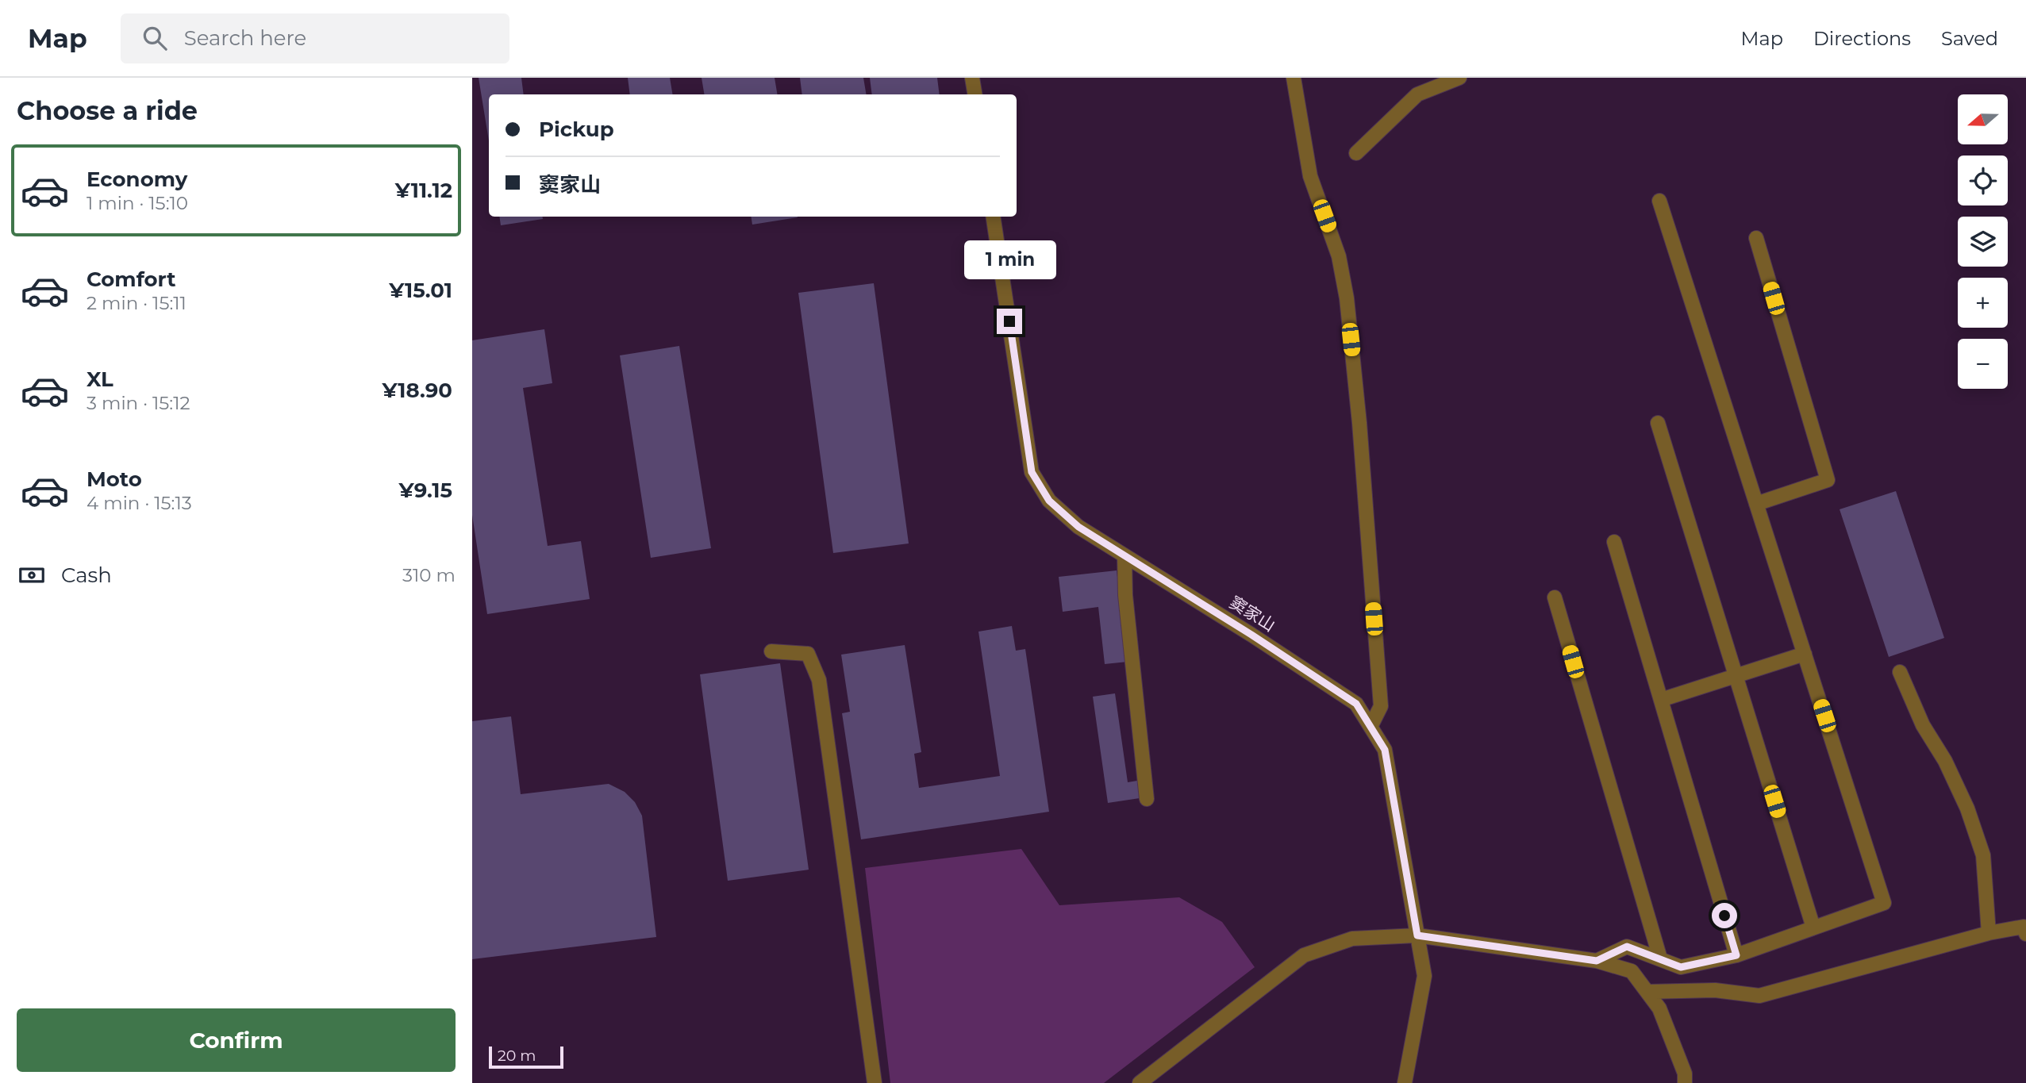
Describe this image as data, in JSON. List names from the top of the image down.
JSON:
{
  "streets": {
    "street": ["窦家山"]
  },
  "scale_bar": "20 m",
  "north": "left",
  "page": {
    "header": "Map",
    "search": "Search here",
    "nav": ["Map", "Directions", "Saved"],
    "heading": "Choose a ride",
    "map_buttons": ["+", "−"],
    "banner": ["Pickup", "窦家山"],
    "list": [
      {
        "name": "Economy",
        "note": "1 min · 15:10",
        "value": "¥11.12"
      },
      {
        "name": "Comfort",
        "note": "2 min · 15:11",
        "value": "¥15.01"
      },
      {
        "name": "XL",
        "note": "3 min · 15:12",
        "value": "¥18.90"
      },
      {
        "name": "Moto",
        "note": "4 min · 15:13",
        "value": "¥9.15"
      }
    ],
    "bubble": "1 min",
    "pay": ["Cash", "310 m"],
    "buttons": "Confirm",
    "scale": "20 m"
  }
}
